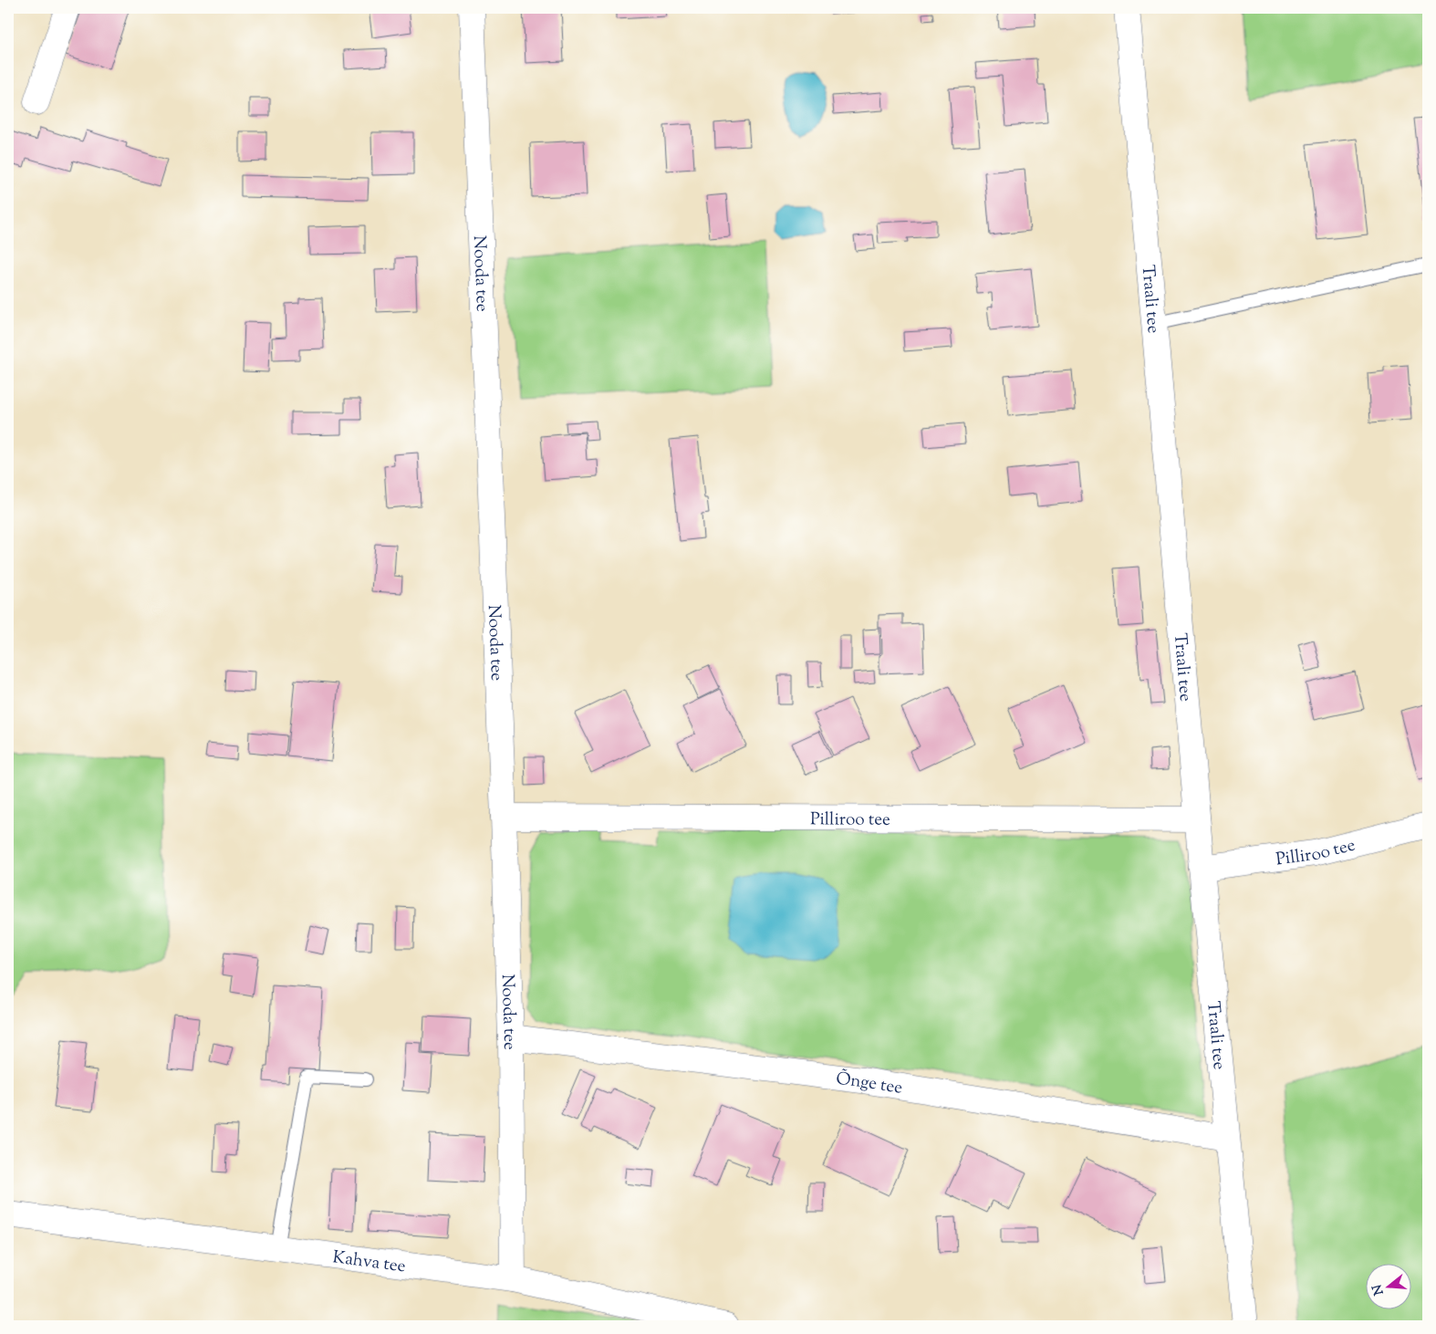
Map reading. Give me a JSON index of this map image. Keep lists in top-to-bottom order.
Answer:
{
  "streets": {
    "street": [
      "Nooda tee",
      "Traali tee",
      "Pilliroo tee",
      "Õnge tee",
      "Kahva tee"
    ]
  },
  "crossings": [
    ["Nooda tee", "Pilliroo tee"],
    ["Nooda tee", "Õnge tee"],
    ["Nooda tee", "Kahva tee"],
    ["Traali tee", "Pilliroo tee"],
    ["Traali tee", "Õnge tee"]
  ],
  "north": "left"
}
